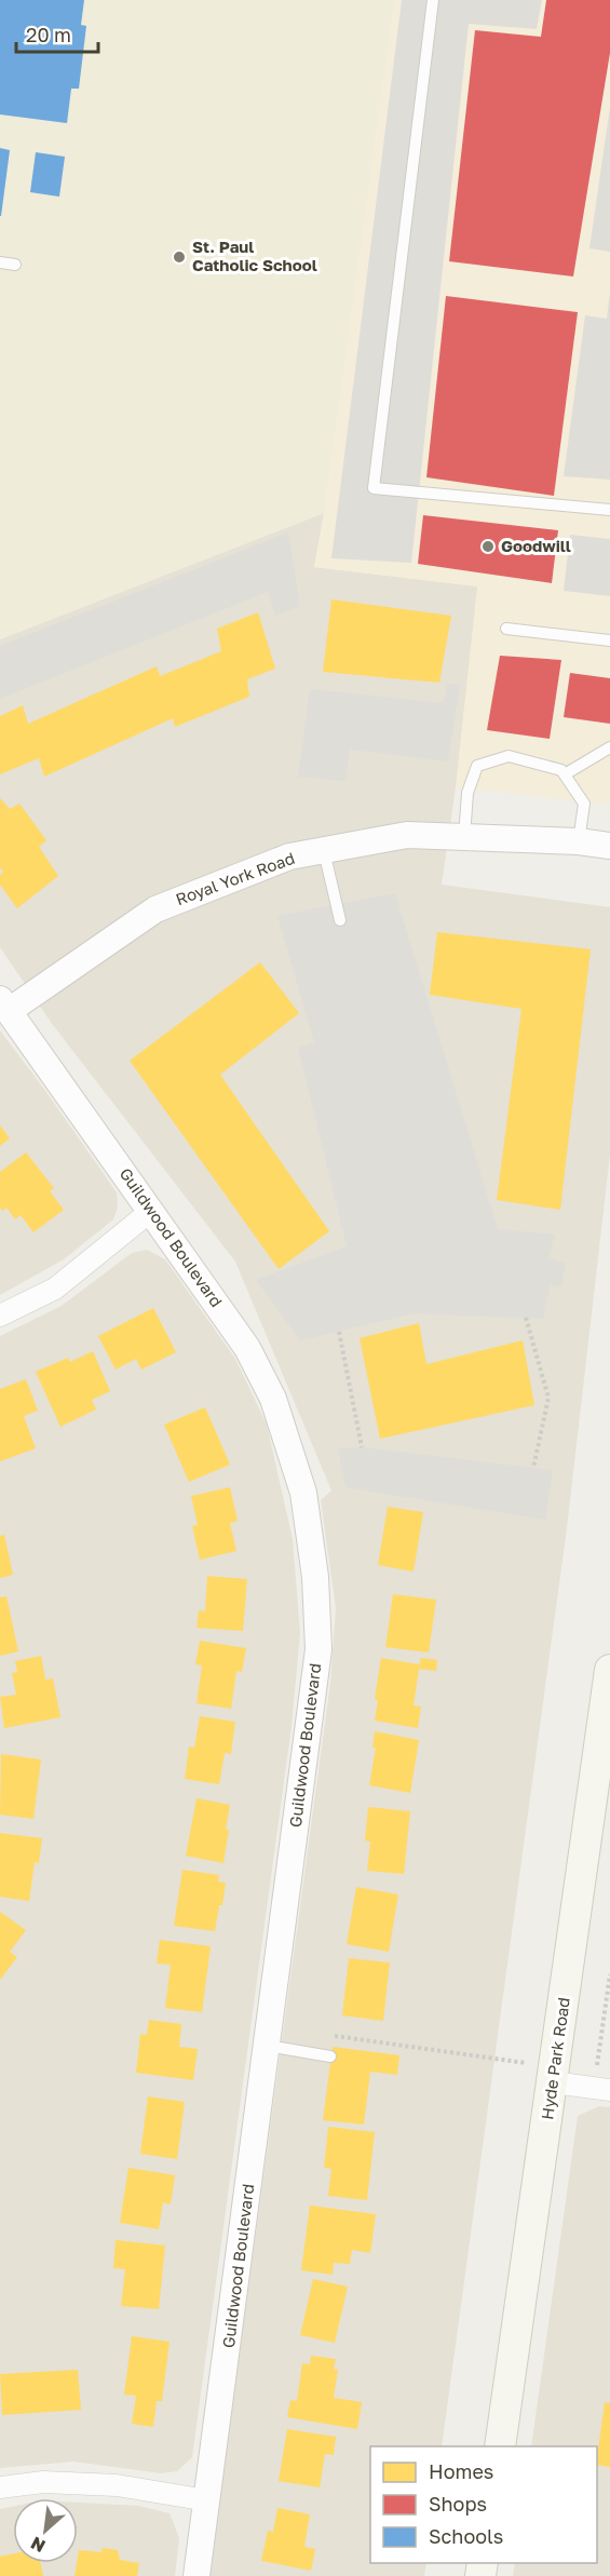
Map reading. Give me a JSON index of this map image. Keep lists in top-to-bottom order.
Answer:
{
  "streets": {
    "main road": ["Hyde Park Road"],
    "street": ["Royal York Road", "Guildwood Boulevard"]
  },
  "crossings": [
    ["Royal York Road", "Guildwood Boulevard"]
  ],
  "places": ["St. Paul Catholic School", "Goodwill"],
  "legend": ["Homes", "Shops", "Schools"],
  "scale_bar": "20 m",
  "north": "bottom left"
}
